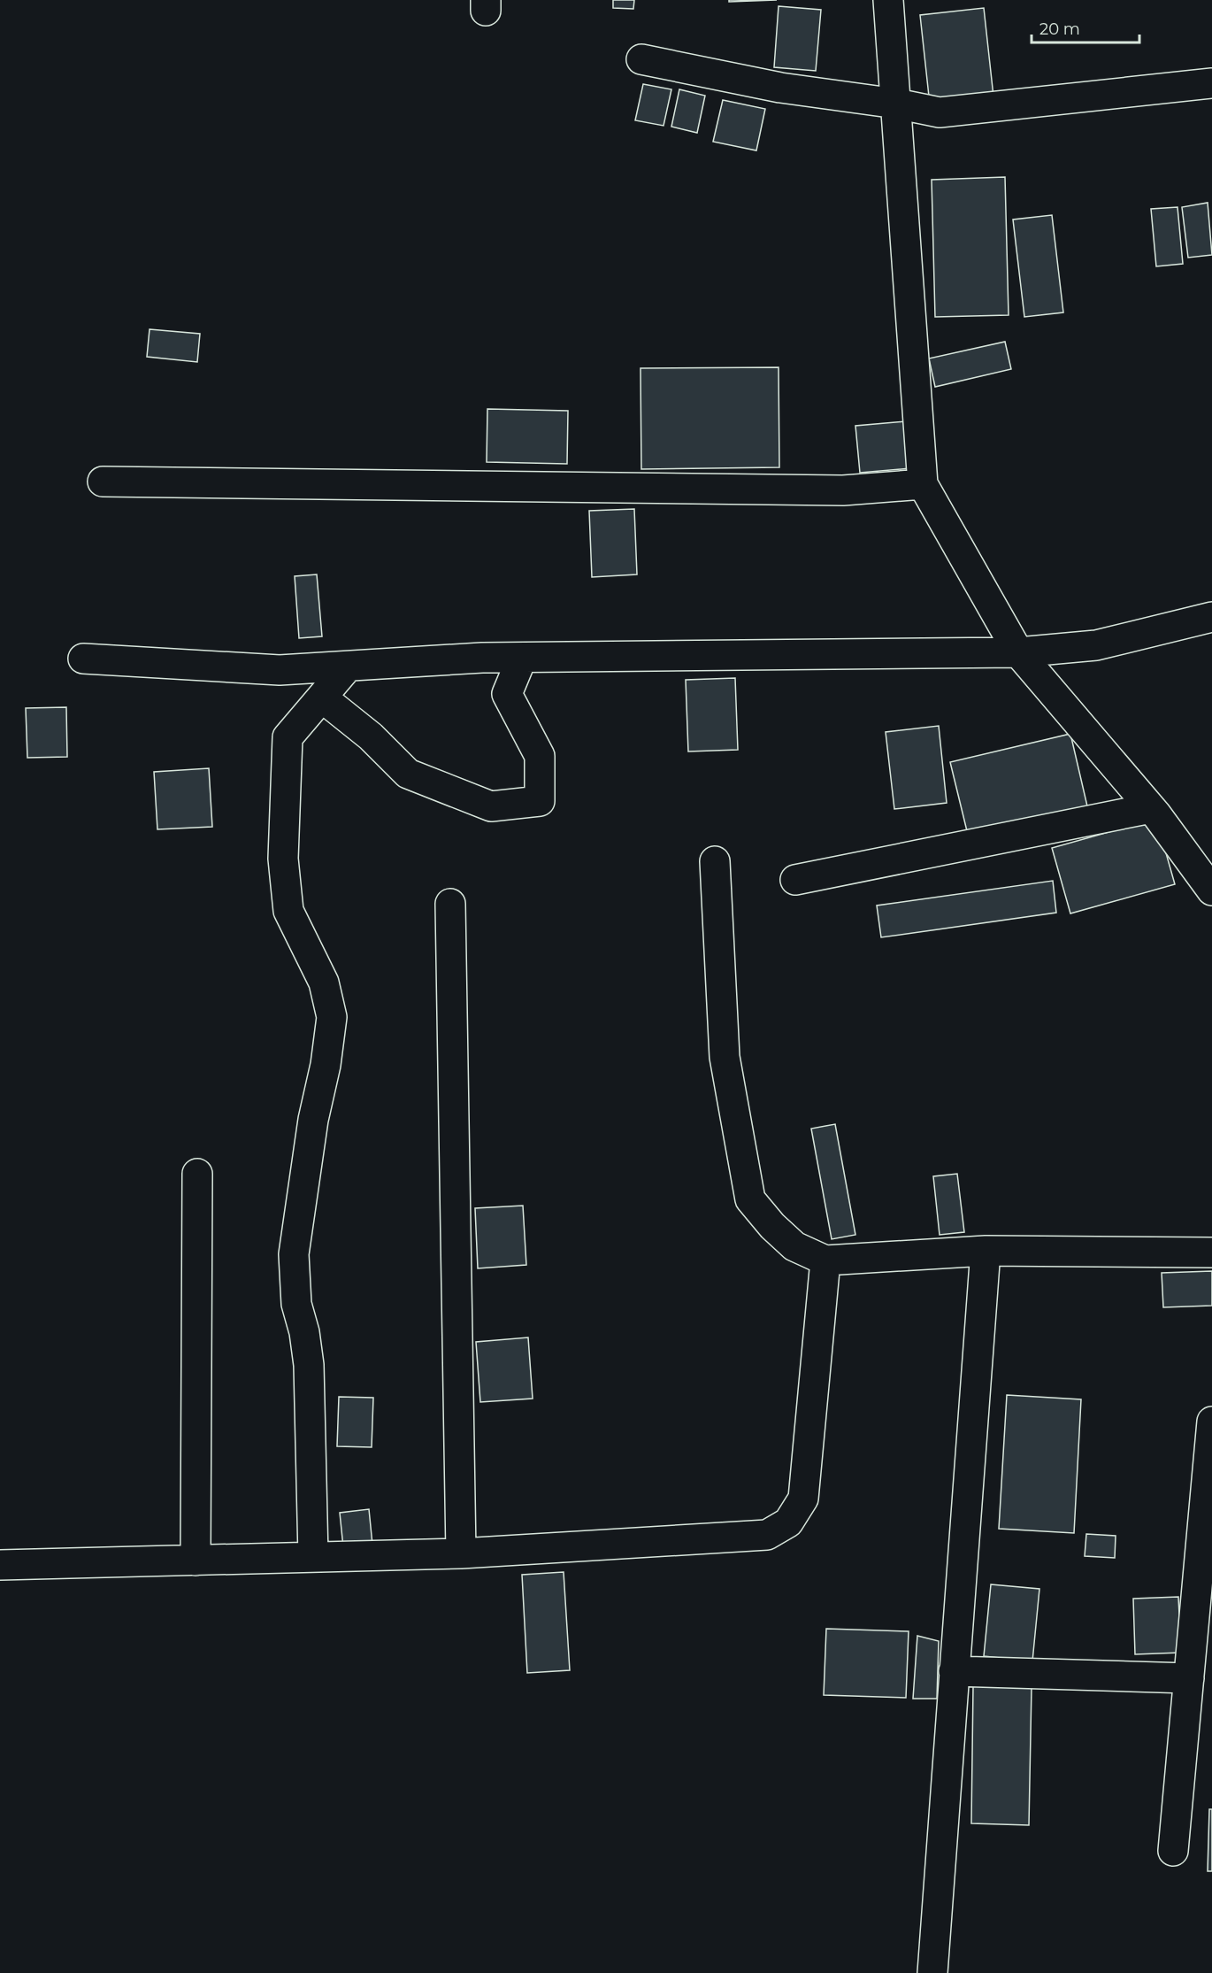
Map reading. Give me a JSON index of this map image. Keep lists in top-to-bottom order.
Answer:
{
  "scale_bar": "20 m"
}
